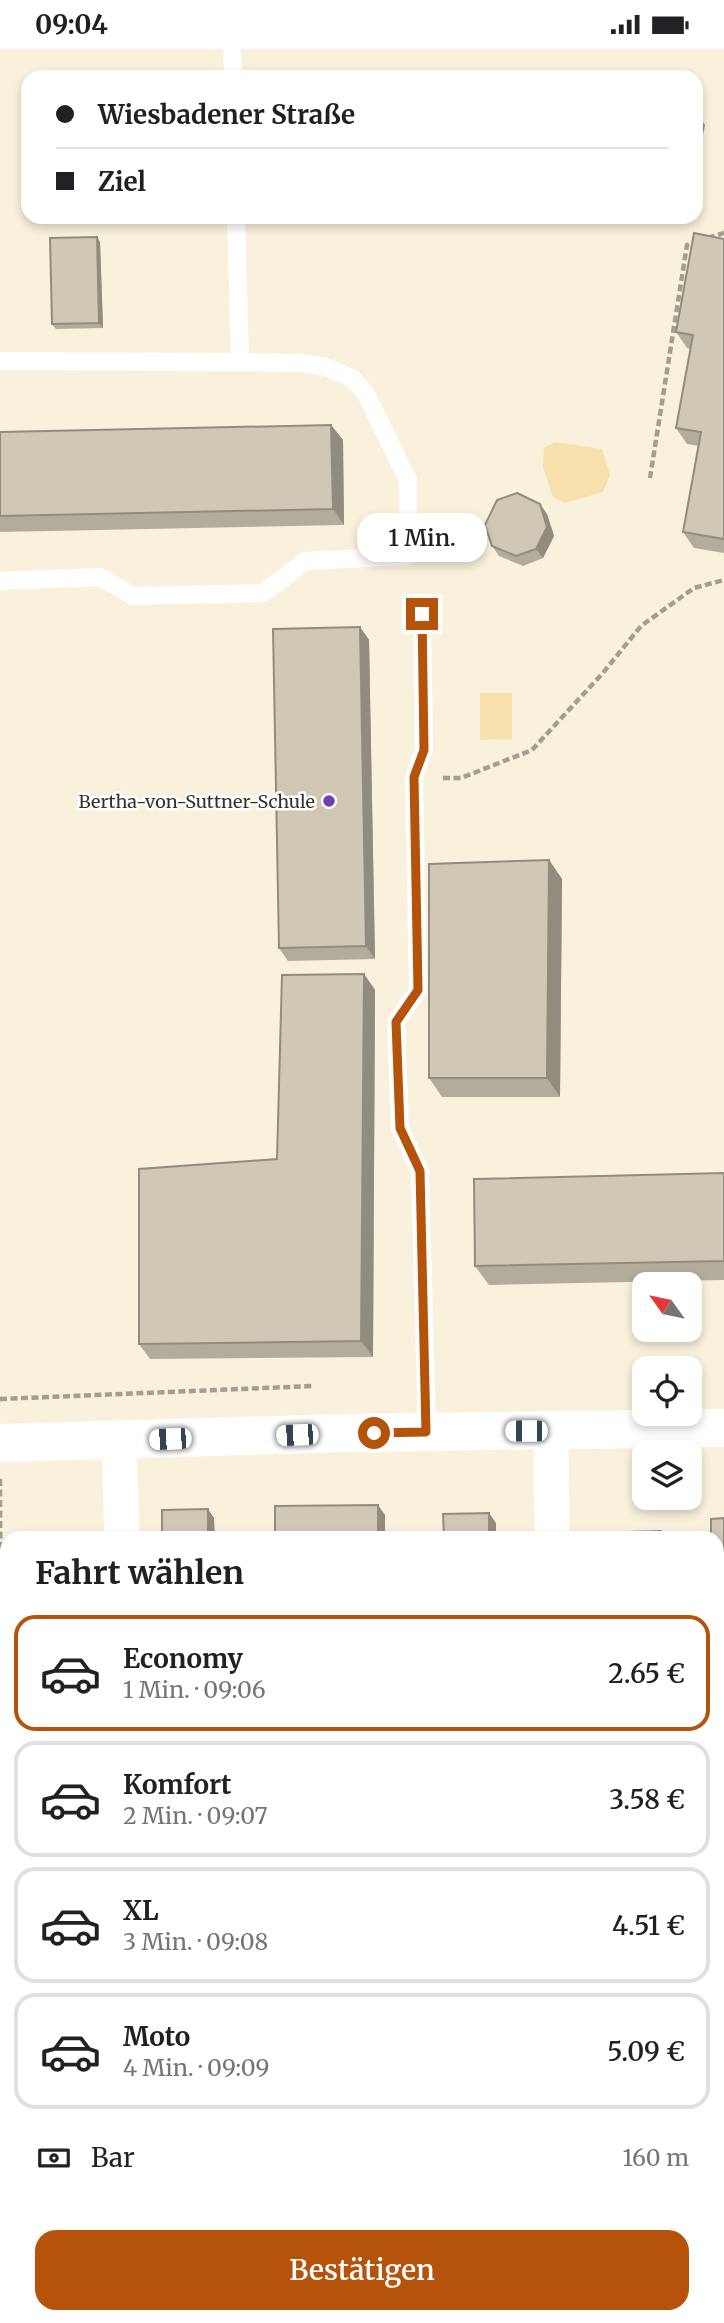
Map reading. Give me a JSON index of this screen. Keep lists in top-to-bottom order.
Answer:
{
  "places": ["Bertha-von-Suttner-Schule"],
  "north": "top left",
  "page": {
    "status": "09:04",
    "banner": ["Wiesbadener Straße", "Ziel"],
    "bubble": "1 Min.",
    "heading": "Fahrt wählen",
    "list": [
      {
        "name": "Economy",
        "note": "1 Min. · 09:06",
        "value": "2.65 €"
      },
      {
        "name": "Komfort",
        "note": "2 Min. · 09:07",
        "value": "3.58 €"
      },
      {
        "name": "XL",
        "note": "3 Min. · 09:08",
        "value": "4.51 €"
      },
      {
        "name": "Moto",
        "note": "4 Min. · 09:09",
        "value": "5.09 €"
      }
    ],
    "pay": ["Bar", "160 m"],
    "buttons": "Bestätigen"
  }
}
